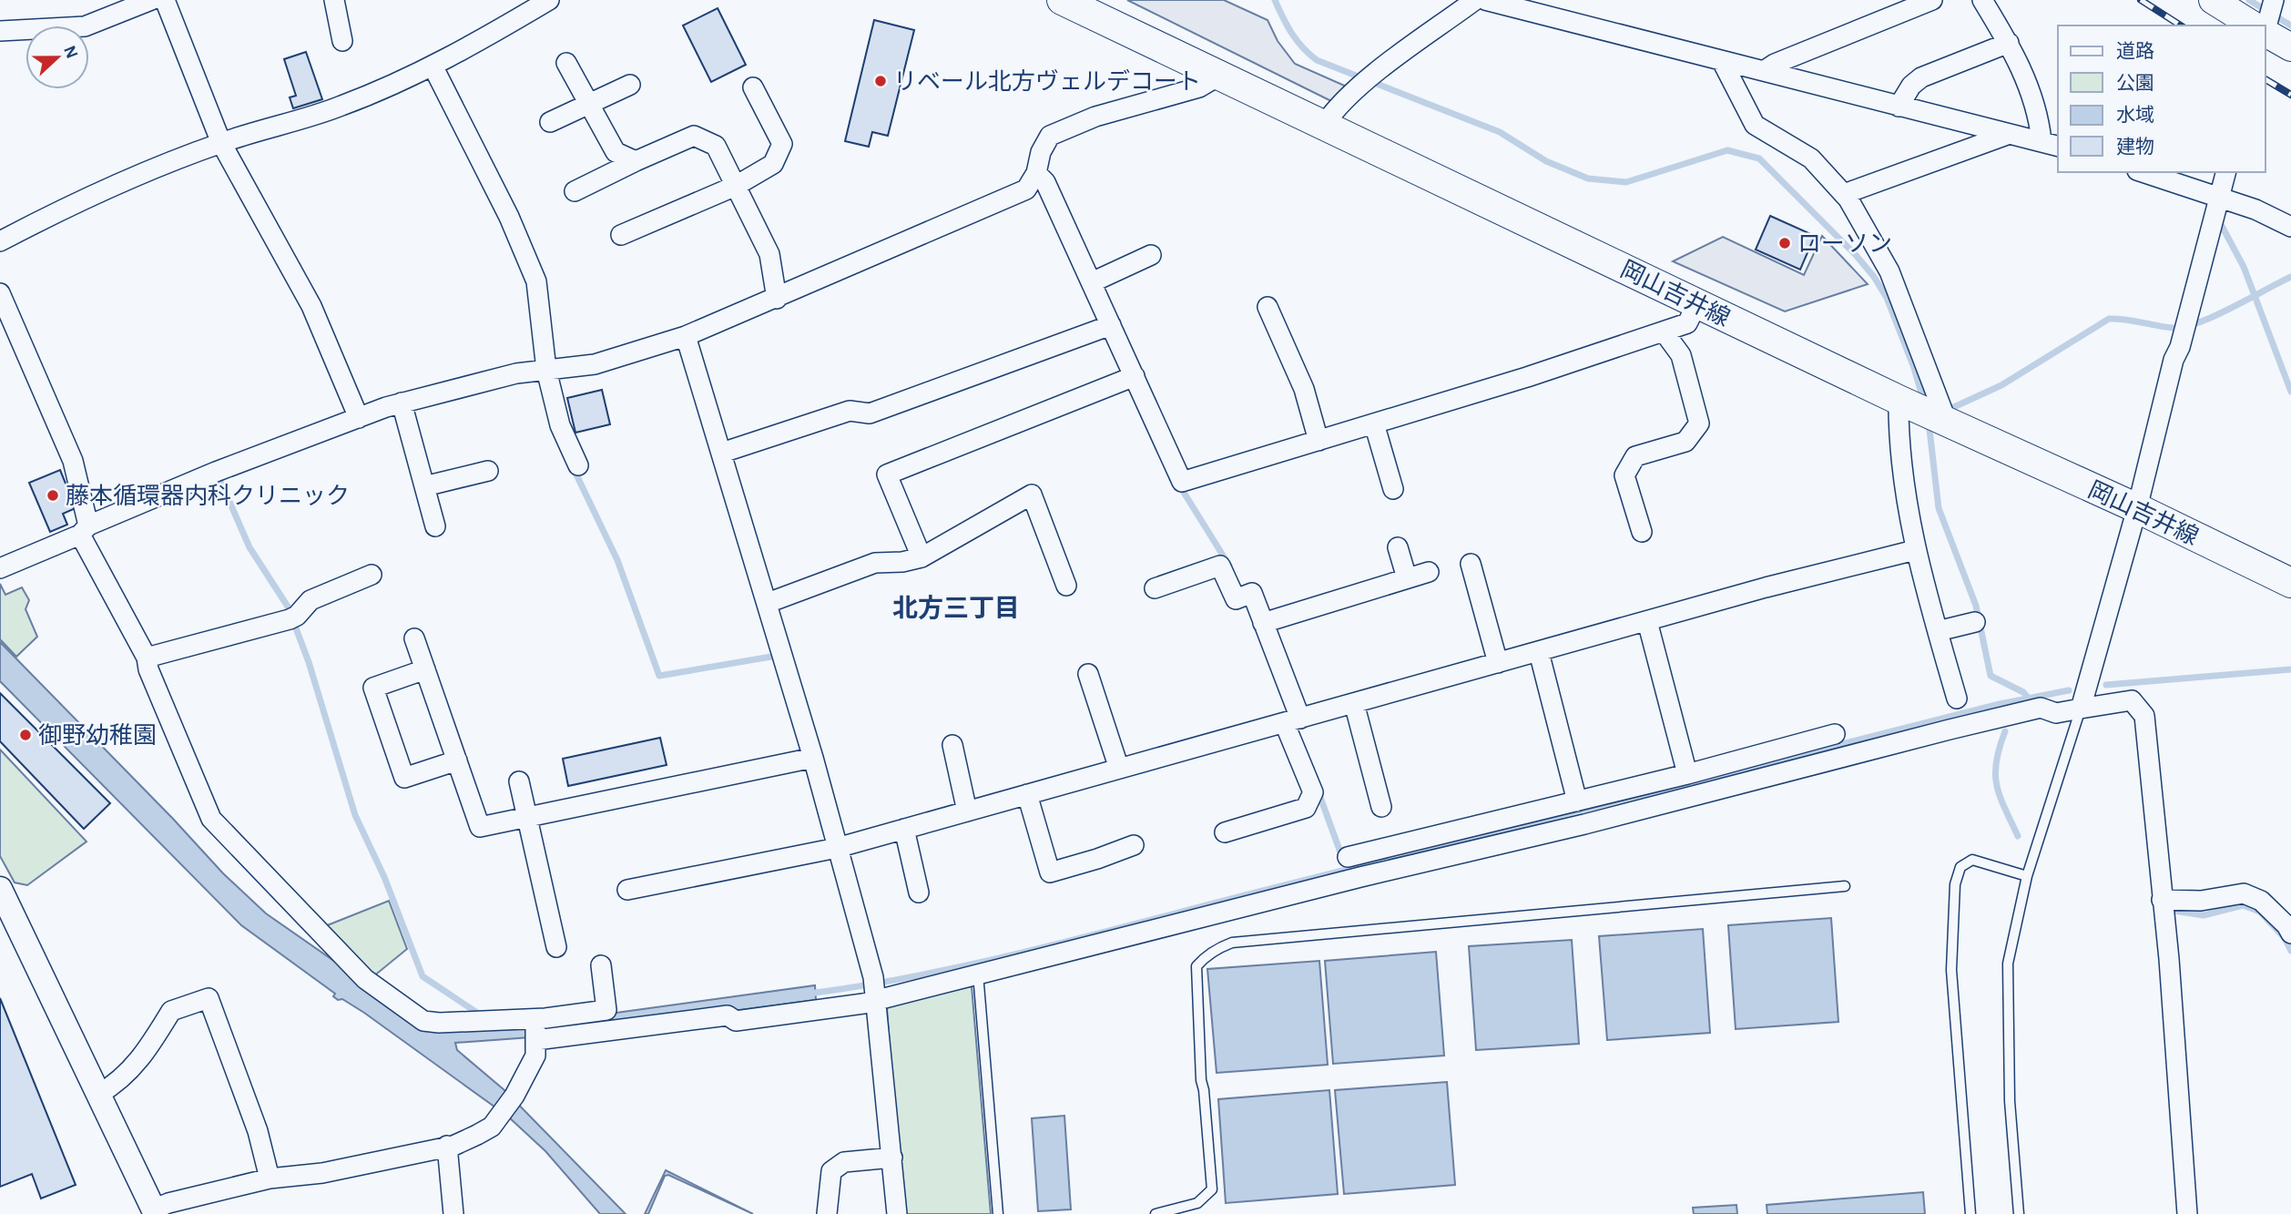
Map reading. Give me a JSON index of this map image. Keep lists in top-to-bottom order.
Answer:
{
  "streets": {
    "main road": ["岡山吉井線"]
  },
  "districts": ["北方三丁目"],
  "places": [
    "リベール北方ヴェルデコート",
    "ローソン",
    "藤本循環器内科クリニック",
    "御野幼稚園"
  ],
  "legend": [
    "道路",
    "公園",
    "水域",
    "建物"
  ],
  "north": "right"
}
